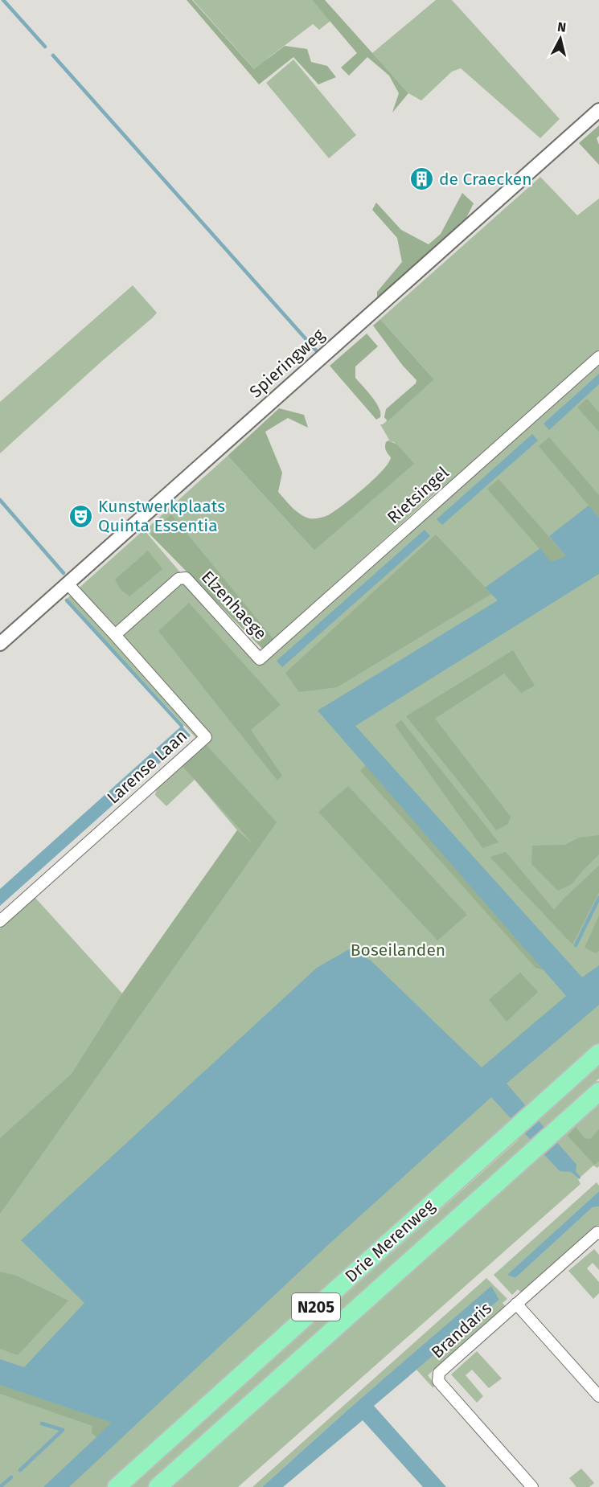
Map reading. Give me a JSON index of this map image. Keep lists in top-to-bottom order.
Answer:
{
  "streets": {
    "highway": ["Drie Merenweg", "N205"],
    "street": [
      "Spieringweg",
      "Rietsingel",
      "Elzenhaege",
      "Larense Laan",
      "Brandaris"
    ]
  },
  "crossings": [
    ["Spieringweg", "Larense Laan"],
    ["Rietsingel", "Elzenhaege"],
    ["Elzenhaege", "Larense Laan"]
  ],
  "parks": ["Boseilanden"],
  "places": {
    "building": ["de Craecken"],
    "theatre": ["Kunstwerkplaats Quinta Essentia"]
  },
  "north": "top"
}
